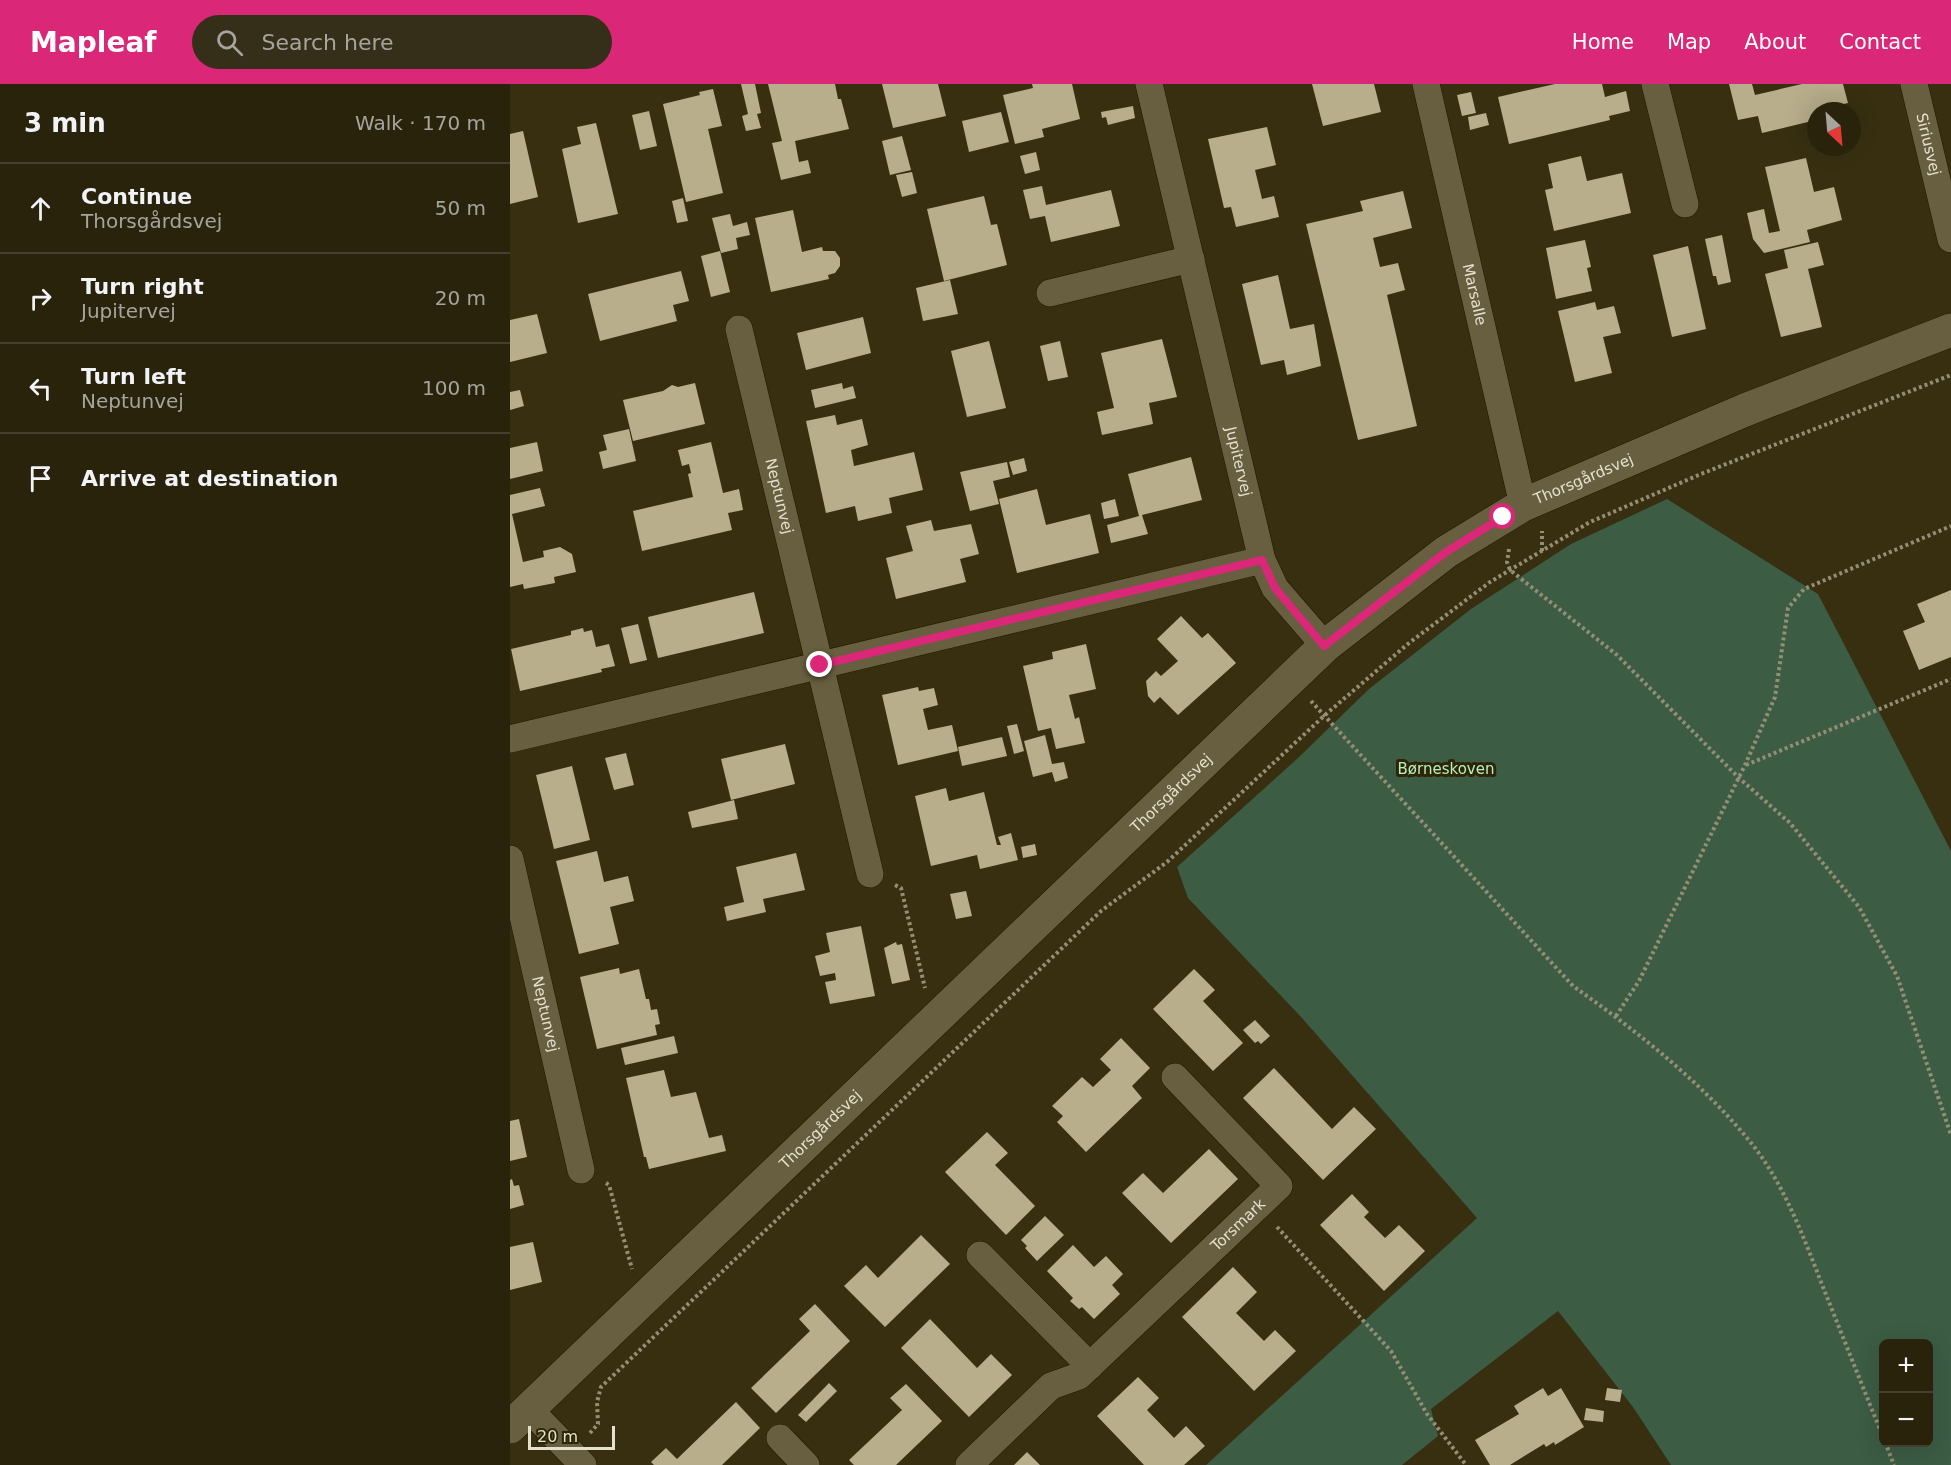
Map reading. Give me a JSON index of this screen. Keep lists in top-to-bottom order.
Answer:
{
  "streets": {
    "street": [
      "Siriusvej",
      "Marsalle",
      "Jupitervej",
      "Thorsgårdsvej",
      "Neptunvej",
      "Torsmark"
    ]
  },
  "crossings": [
    ["Marsalle", "Thorsgårdsvej"],
    ["Jupitervej", "Thorsgårdsvej"]
  ],
  "parks": ["Børneskoven"],
  "scale_bar": "20 m",
  "north": "bottom right",
  "page": {
    "header": "Mapleaf",
    "search": "Search here",
    "nav": [
      "Home",
      "Map",
      "About",
      "Contact"
    ],
    "heading": ["3 min", "Walk · 170 m"],
    "list": [
      ["Continue", "Thorsgårdsvej", "50 m"],
      ["Turn right", "Jupitervej", "20 m"],
      ["Turn left", "Neptunvej", "100 m"],
      "Arrive at destination"
    ],
    "map_buttons": ["+", "−"],
    "scale": "20 m"
  }
}
